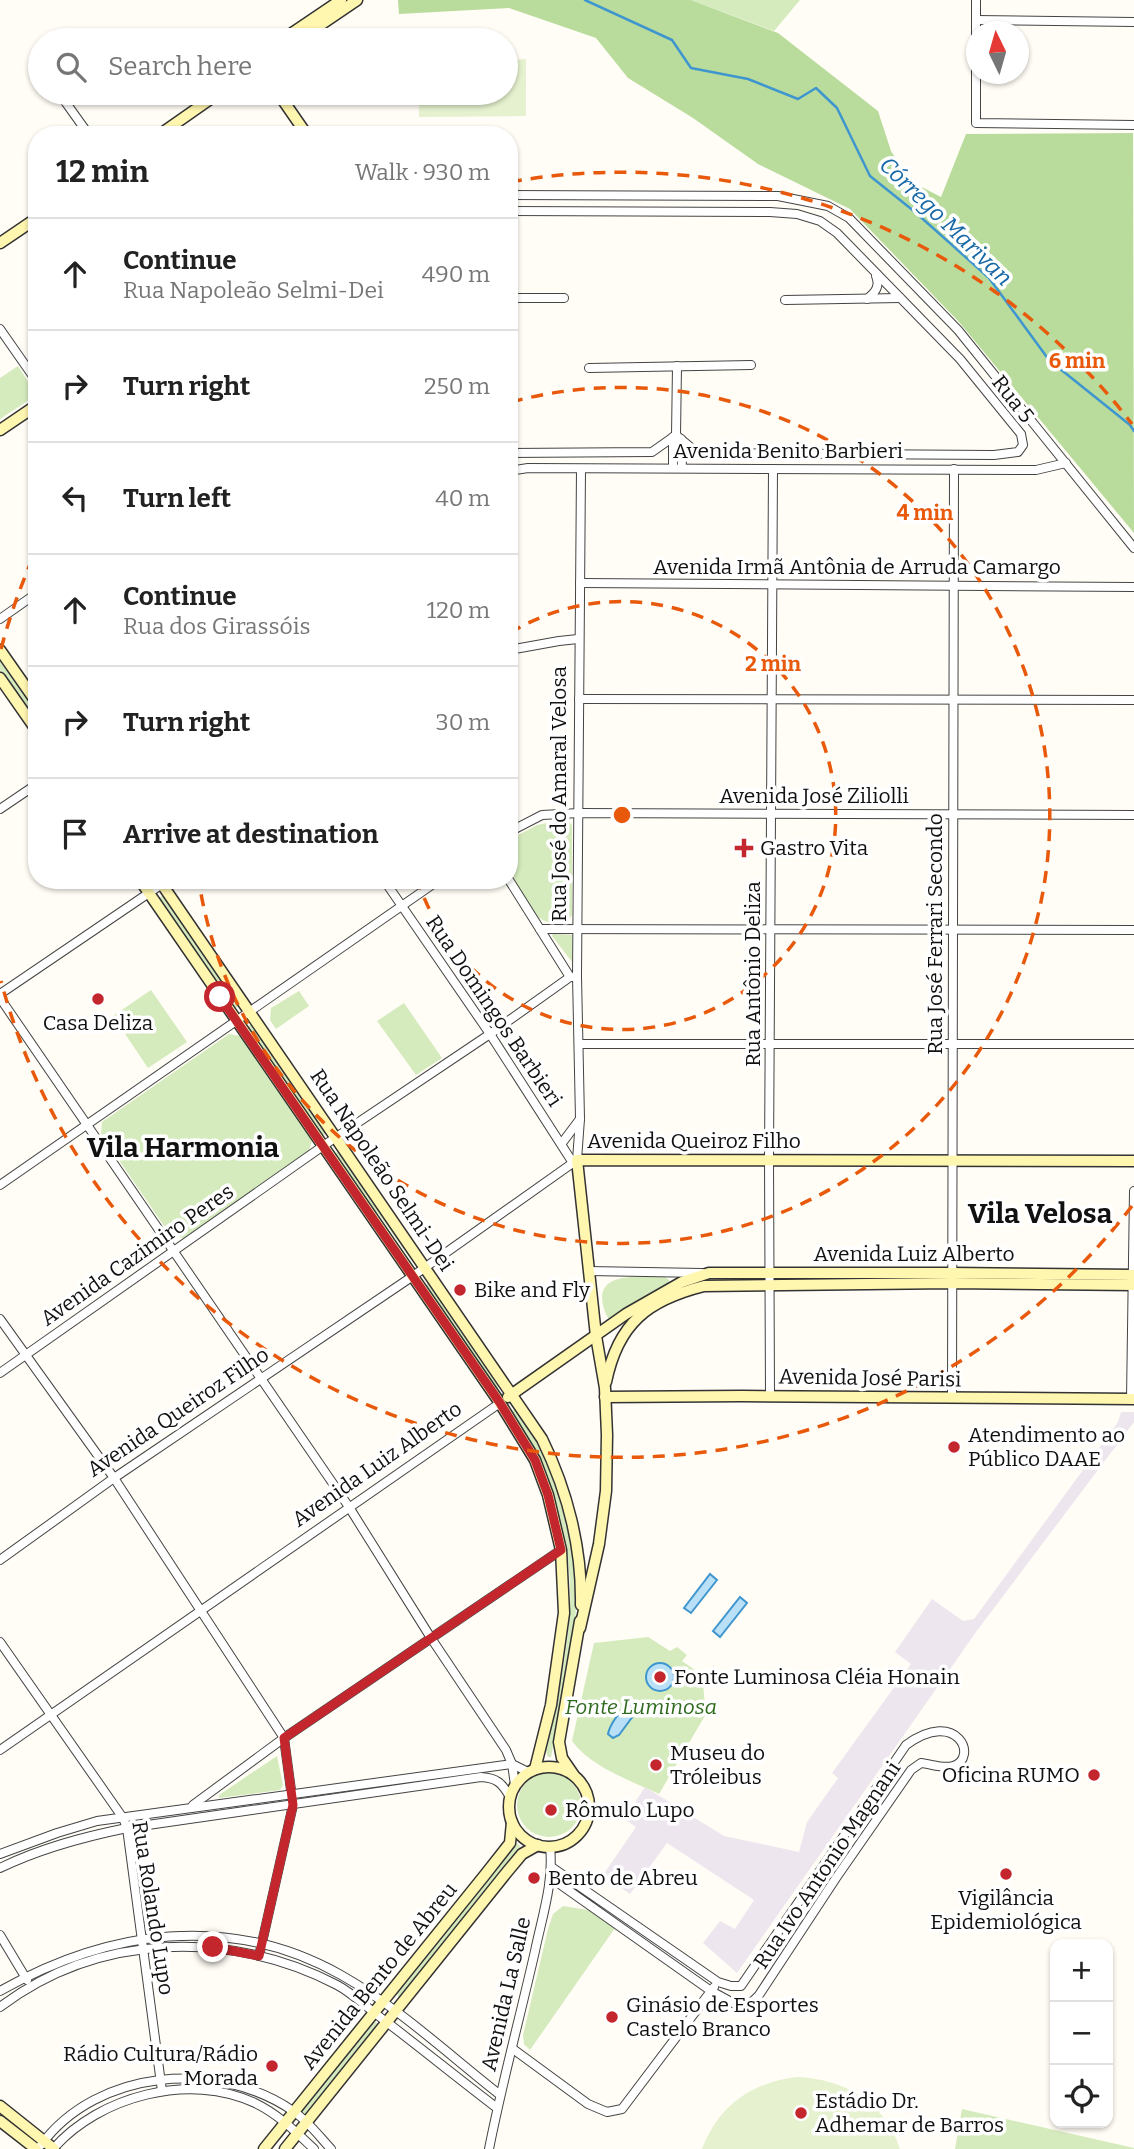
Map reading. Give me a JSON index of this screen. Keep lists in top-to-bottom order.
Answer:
{
  "streets": {
    "main road": [
      "Rua José do Amaral Velosa",
      "Avenida Queiroz Filho",
      "Rua Napoleão Selmi-Dei",
      "Avenida Luiz Alberto",
      "Avenida José Parisi",
      "Avenida Bento de Abreu"
    ],
    "street": [
      "Rua 5",
      "Avenida Benito Barbieri",
      "Avenida Irmã Antônia de Arruda Camargo",
      "Avenida José Ziliolli",
      "Rua José Ferrari Secondo",
      "Rua Antônio Deliza",
      "Rua Domingos Barbieri",
      "Avenida Cazimiro Peres",
      "Rua Ivo Antonio Magnani",
      "Rua Rolando Lupo",
      "Avenida La Salle"
    ]
  },
  "crossings": [
    ["Avenida Benito Barbieri", "Rua José do Amaral Velosa"],
    ["Avenida Benito Barbieri", "Rua José Ferrari Secondo"],
    ["Avenida Benito Barbieri", "Rua Antônio Deliza"],
    ["Avenida Irmã Antônia de Arruda Camargo", "Rua José do Amaral Velosa"],
    ["Avenida Irmã Antônia de Arruda Camargo", "Rua José Ferrari Secondo"],
    ["Avenida Irmã Antônia de Arruda Camargo", "Rua Antônio Deliza"],
    ["Rua José do Amaral Velosa", "Avenida José Ziliolli"],
    ["Rua José do Amaral Velosa", "Rua Domingos Barbieri"],
    ["Rua José do Amaral Velosa", "Avenida Queiroz Filho"],
    ["Rua José do Amaral Velosa", "Rua Napoleão Selmi-Dei"],
    ["Rua José do Amaral Velosa", "Avenida Luiz Alberto"],
    ["Rua José do Amaral Velosa", "Avenida Cazimiro Peres"],
    ["Rua José do Amaral Velosa", "Avenida José Parisi"],
    ["Avenida José Ziliolli", "Rua José Ferrari Secondo"],
    ["Avenida José Ziliolli", "Rua Antônio Deliza"],
    ["Rua José Ferrari Secondo", "Avenida Queiroz Filho"],
    ["Rua José Ferrari Secondo", "Avenida Luiz Alberto"],
    ["Rua José Ferrari Secondo", "Avenida José Parisi"],
    ["Rua Antônio Deliza", "Avenida Queiroz Filho"],
    ["Rua Antônio Deliza", "Avenida Luiz Alberto"],
    ["Rua Antônio Deliza", "Avenida José Parisi"],
    ["Rua Domingos Barbieri", "Avenida Queiroz Filho"],
    ["Rua Domingos Barbieri", "Avenida Cazimiro Peres"],
    ["Avenida Queiroz Filho", "Rua Napoleão Selmi-Dei"],
    ["Rua Napoleão Selmi-Dei", "Avenida Luiz Alberto"],
    ["Rua Napoleão Selmi-Dei", "Avenida Cazimiro Peres"],
    ["Rua Napoleão Selmi-Dei", "Avenida Bento de Abreu"],
    ["Rua Napoleão Selmi-Dei", "Avenida La Salle"],
    ["Avenida Luiz Alberto", "Rua Rolando Lupo"],
    ["Avenida Bento de Abreu", "Avenida La Salle"]
  ],
  "districts": ["Vila Harmonia", "Vila Velosa"],
  "water": ["Córrego Marivan"],
  "parks": ["Fonte Luminosa"],
  "places": {
    "health": ["Gastro Vita"],
    "other": [
      "Casa Deliza",
      "Bike and Fly",
      "Atendimento ao Público DAAE",
      "Fonte Luminosa Cléia Honain",
      "Museu do Tróleibus",
      "Oficina RUMO",
      "Rômulo Lupo",
      "Vigilância Epidemiológica",
      "Bento de Abreu",
      "Ginásio de Esportes Castelo Branco",
      "Rádio Cultura/Rádio Morada",
      "Estádio Dr. Adhemar de Barros"
    ]
  },
  "north": "top",
  "page": {
    "search": "Search here",
    "heading": ["12 min", "Walk · 930 m"],
    "list": [
      ["Continue", "Rua Napoleão Selmi-Dei", "490 m"],
      ["Turn right", "250 m"],
      ["Turn left", "40 m"],
      ["Continue", "Rua dos Girassóis", "120 m"],
      ["Turn right", "30 m"],
      "Arrive at destination"
    ],
    "map_buttons": ["+", "−"]
  },
  "rings": ["6 min", "4 min", "2 min"]
}
